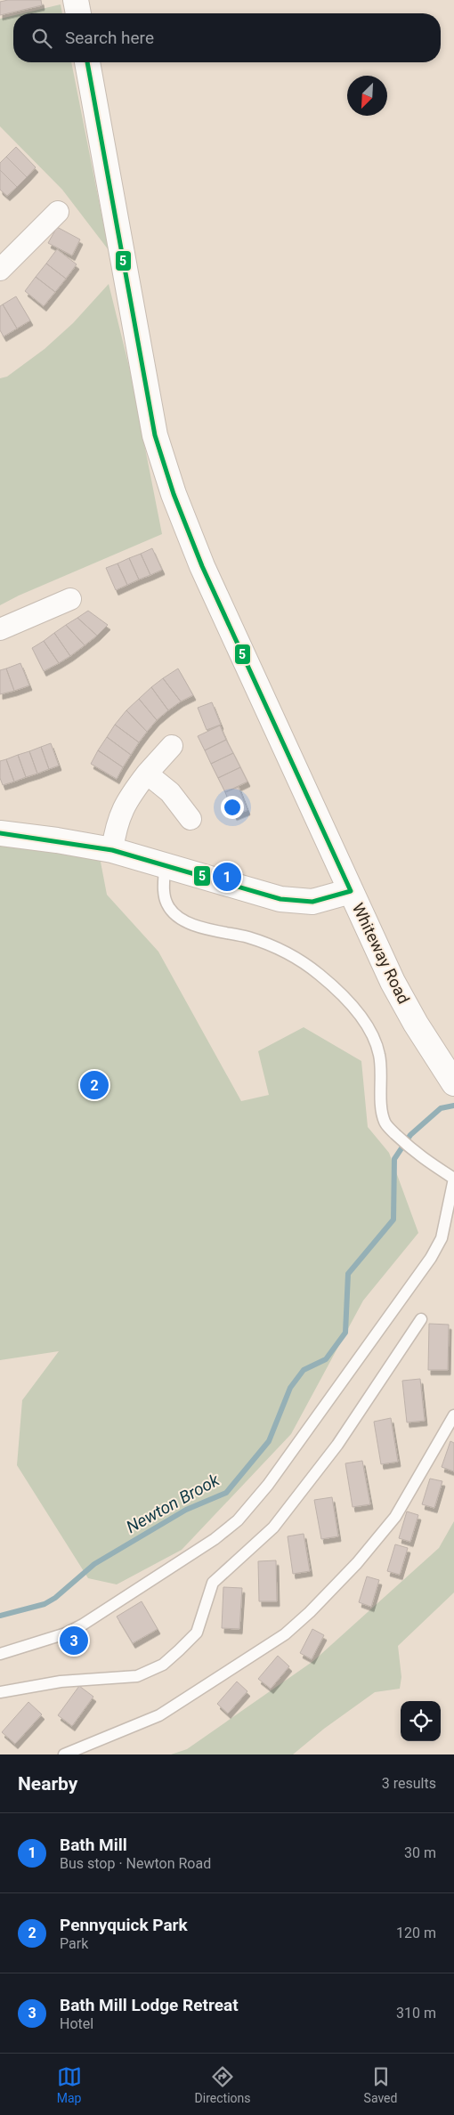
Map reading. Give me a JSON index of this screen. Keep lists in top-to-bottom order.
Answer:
{
  "streets": {
    "street": ["Whiteway Road"]
  },
  "water": ["Newton Brook"],
  "lines": ["transit line 5"],
  "north": "bottom left",
  "page": {
    "search": "Search here",
    "pins": ["1", "2", "3"],
    "heading": ["Nearby", "3 results"],
    "list": [
      {
        "mark": "1",
        "name": "Bath Mill",
        "note": "Bus stop · Newton Road",
        "value": "30 m"
      },
      {
        "mark": "2",
        "name": "Pennyquick Park",
        "note": "Park",
        "value": "120 m"
      },
      {
        "mark": "3",
        "name": "Bath Mill Lodge Retreat",
        "note": "Hotel",
        "value": "310 m"
      }
    ],
    "nav": ["Map", "Directions", "Saved"]
  }
}
